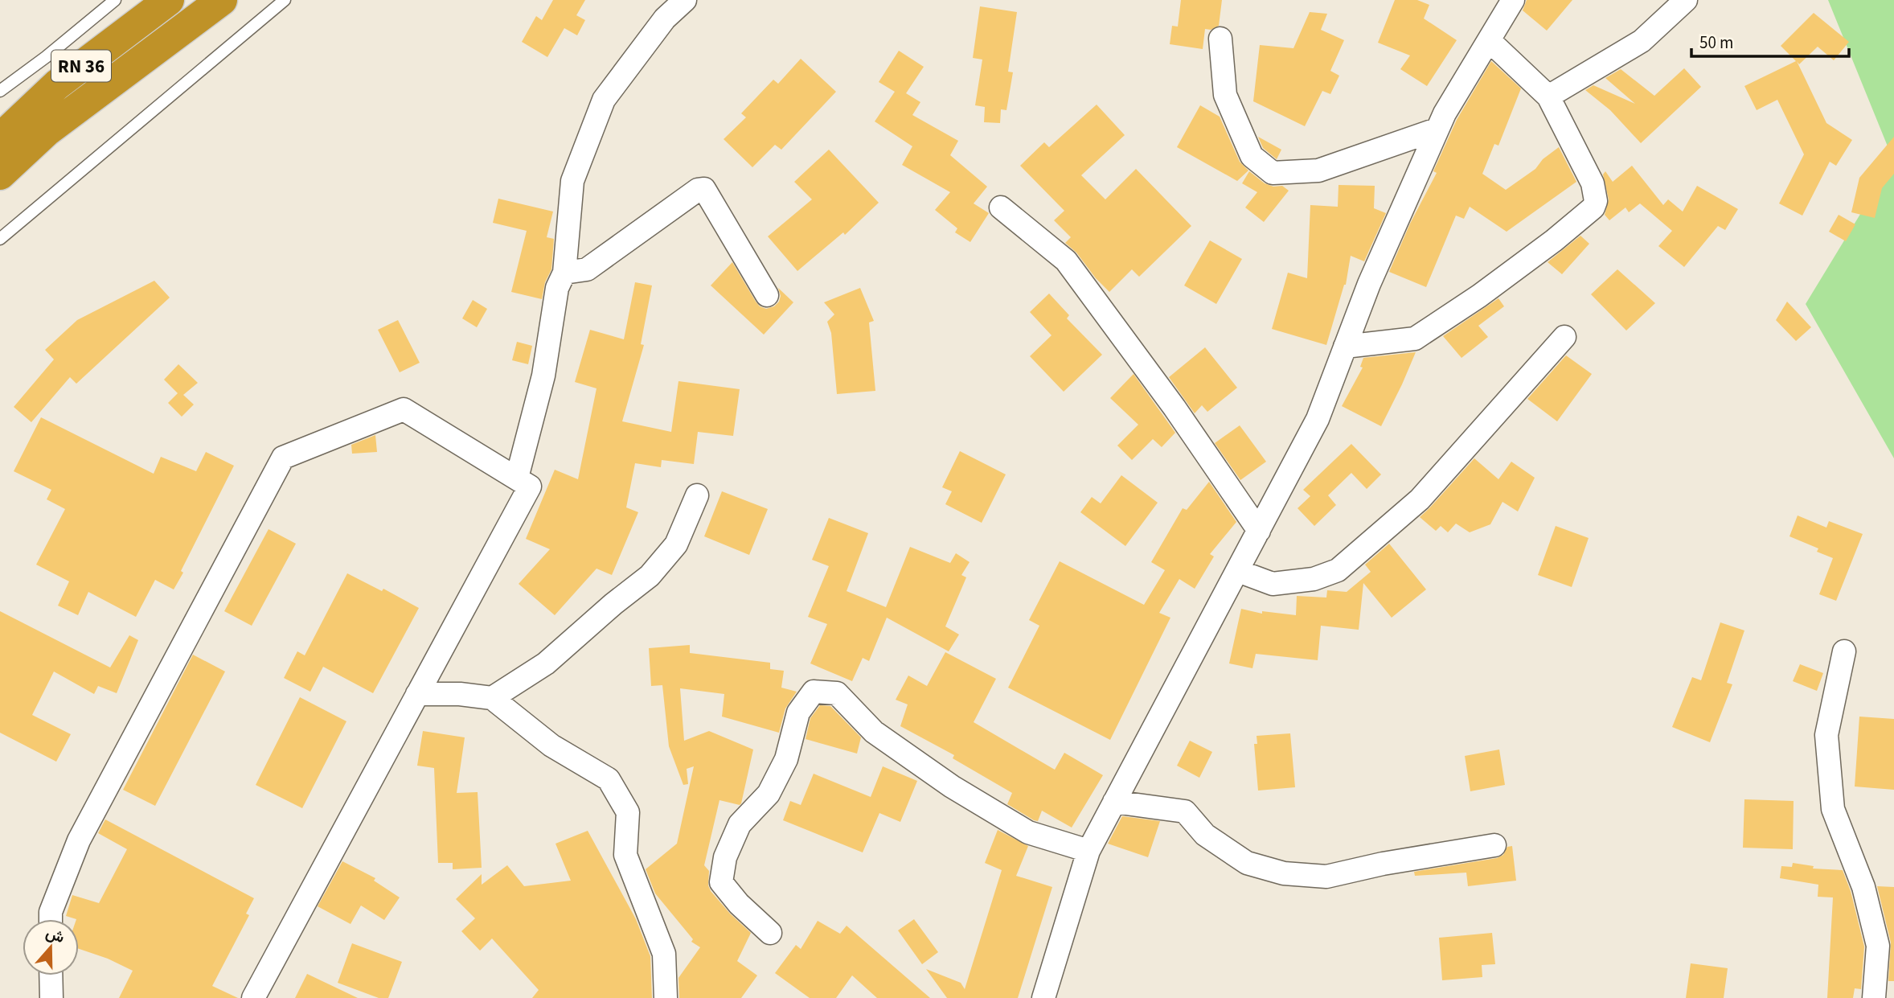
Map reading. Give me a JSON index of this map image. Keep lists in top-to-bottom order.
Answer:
{
  "streets": {
    "highway": ["RN 36"]
  },
  "scale_bar": "50 m",
  "north": "top"
}
